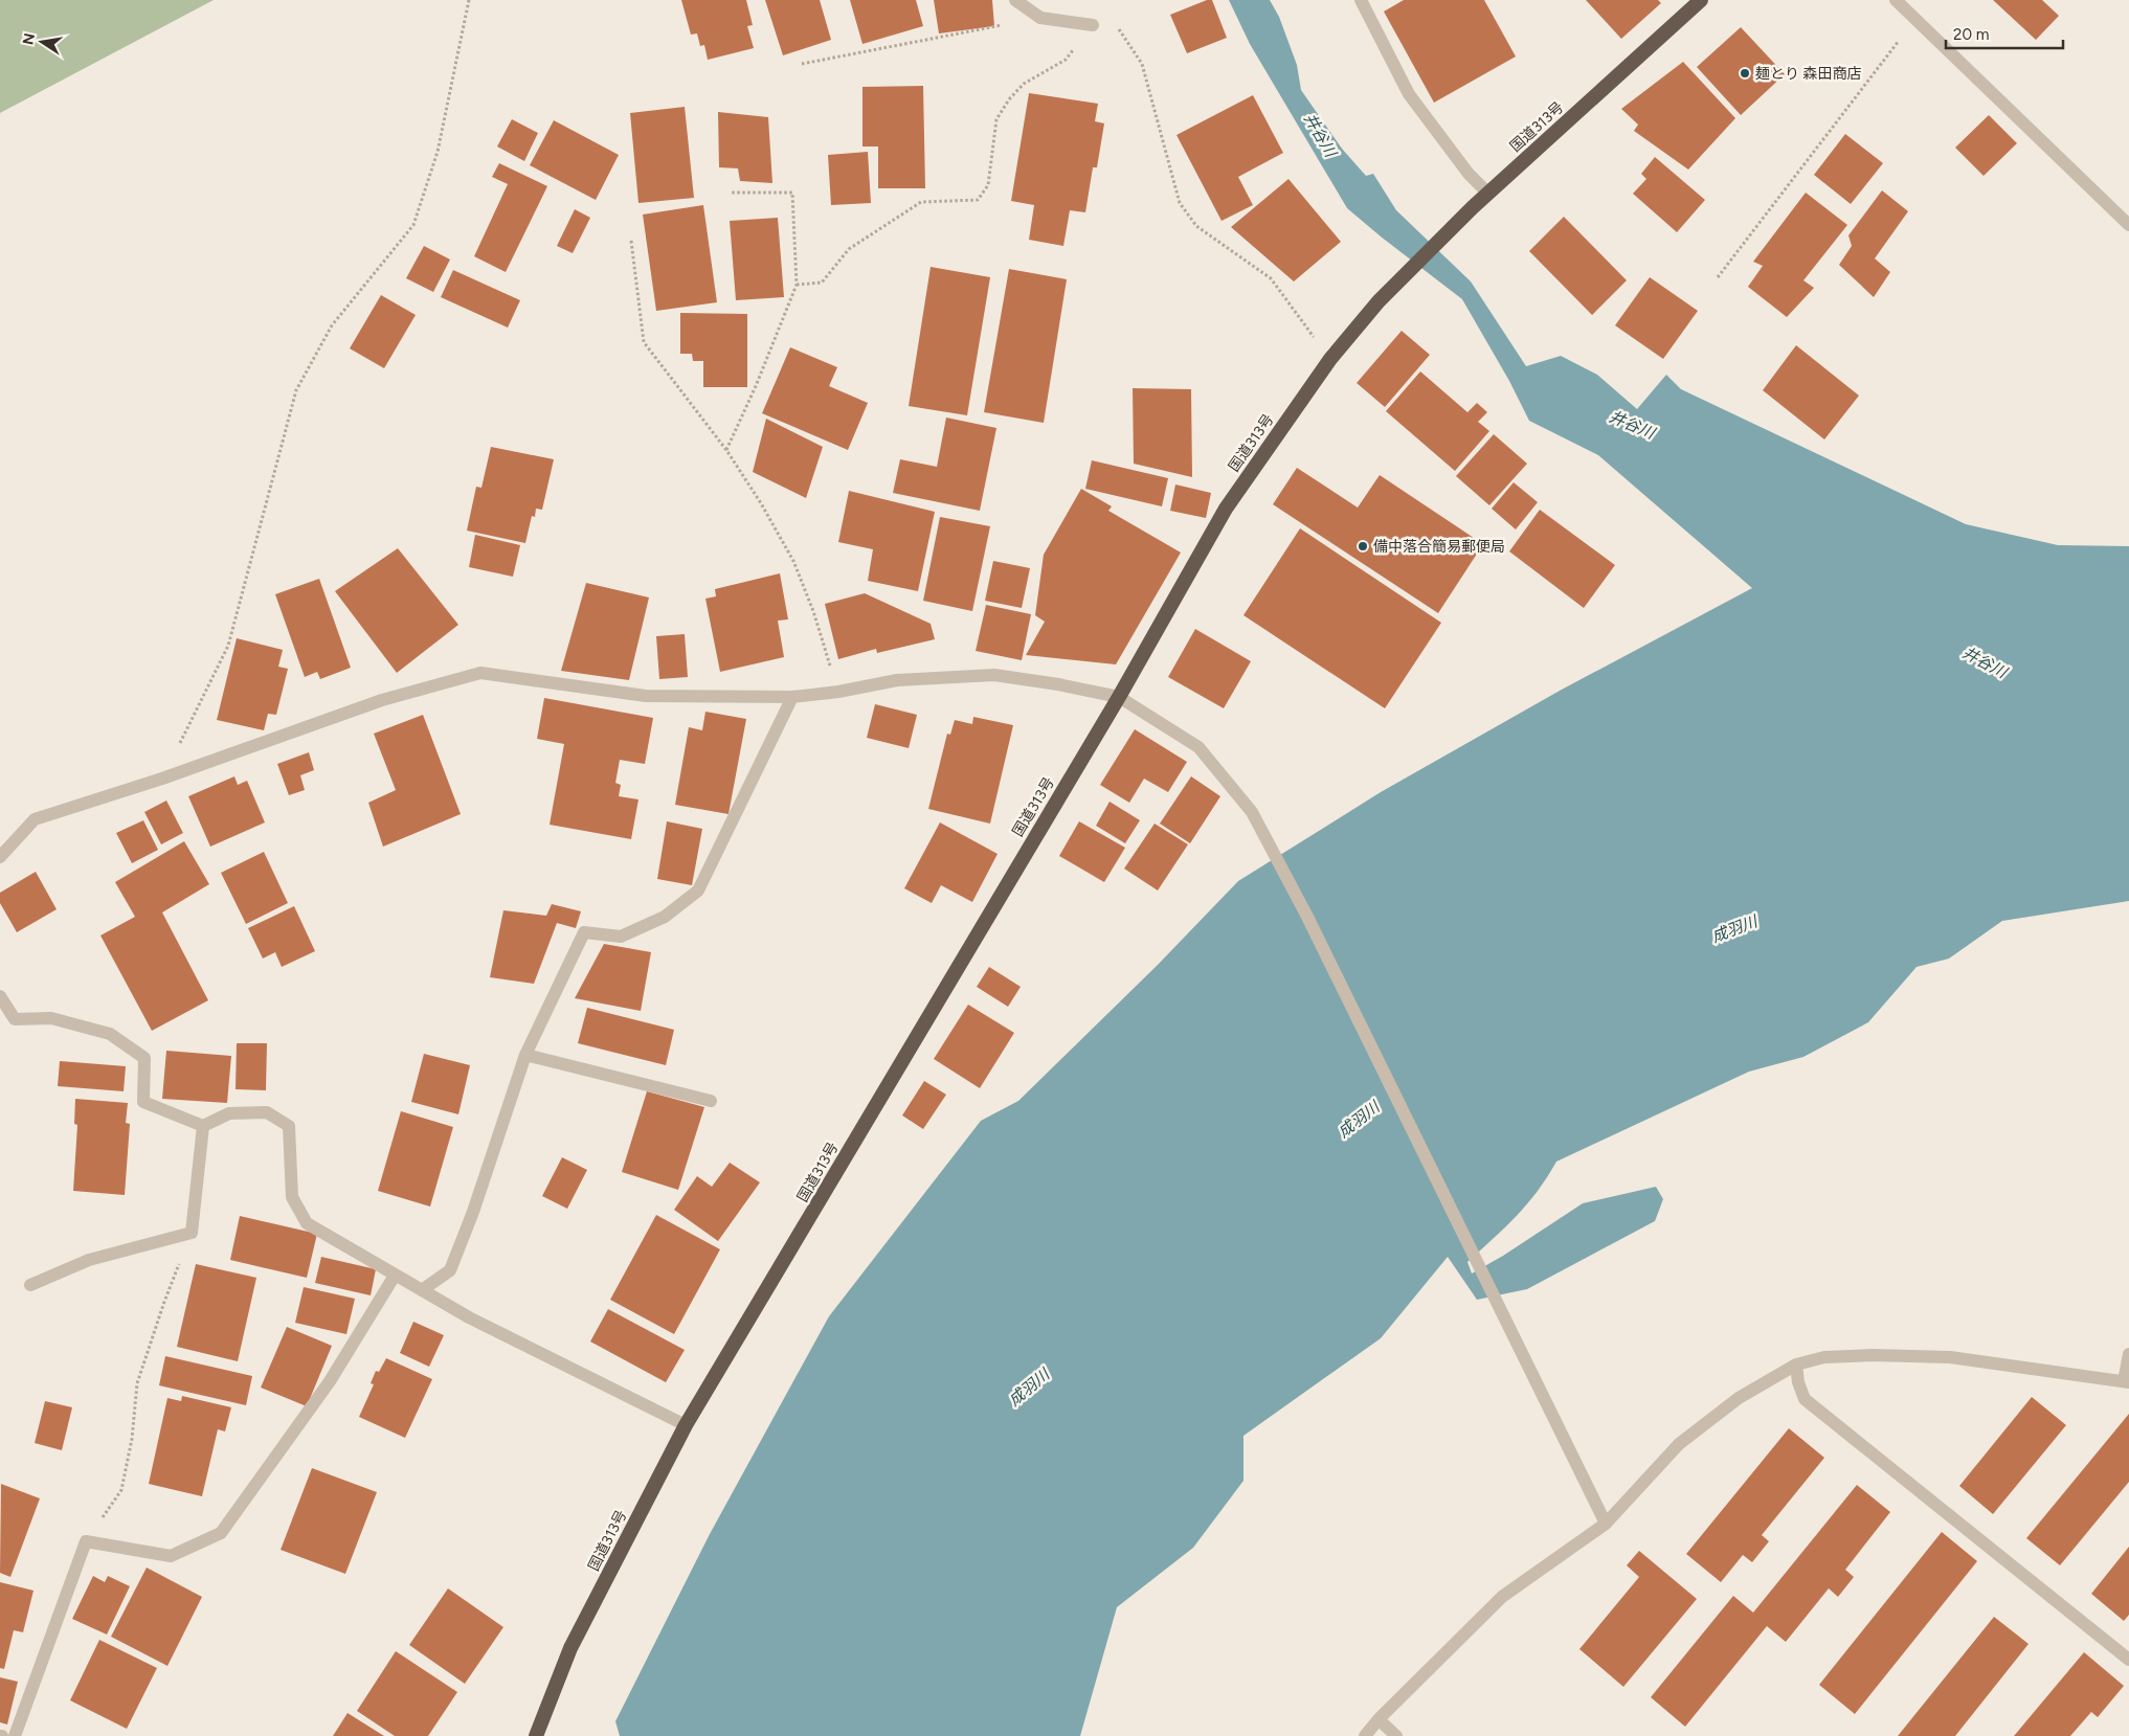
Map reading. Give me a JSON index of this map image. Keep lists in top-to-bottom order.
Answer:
{
  "streets": {
    "highway": ["国道313号"]
  },
  "water": ["井谷川", "成羽川"],
  "places": ["麺とり 森田商店", "備中落合簡易郵便局"],
  "scale_bar": "20 m",
  "north": "left"
}
